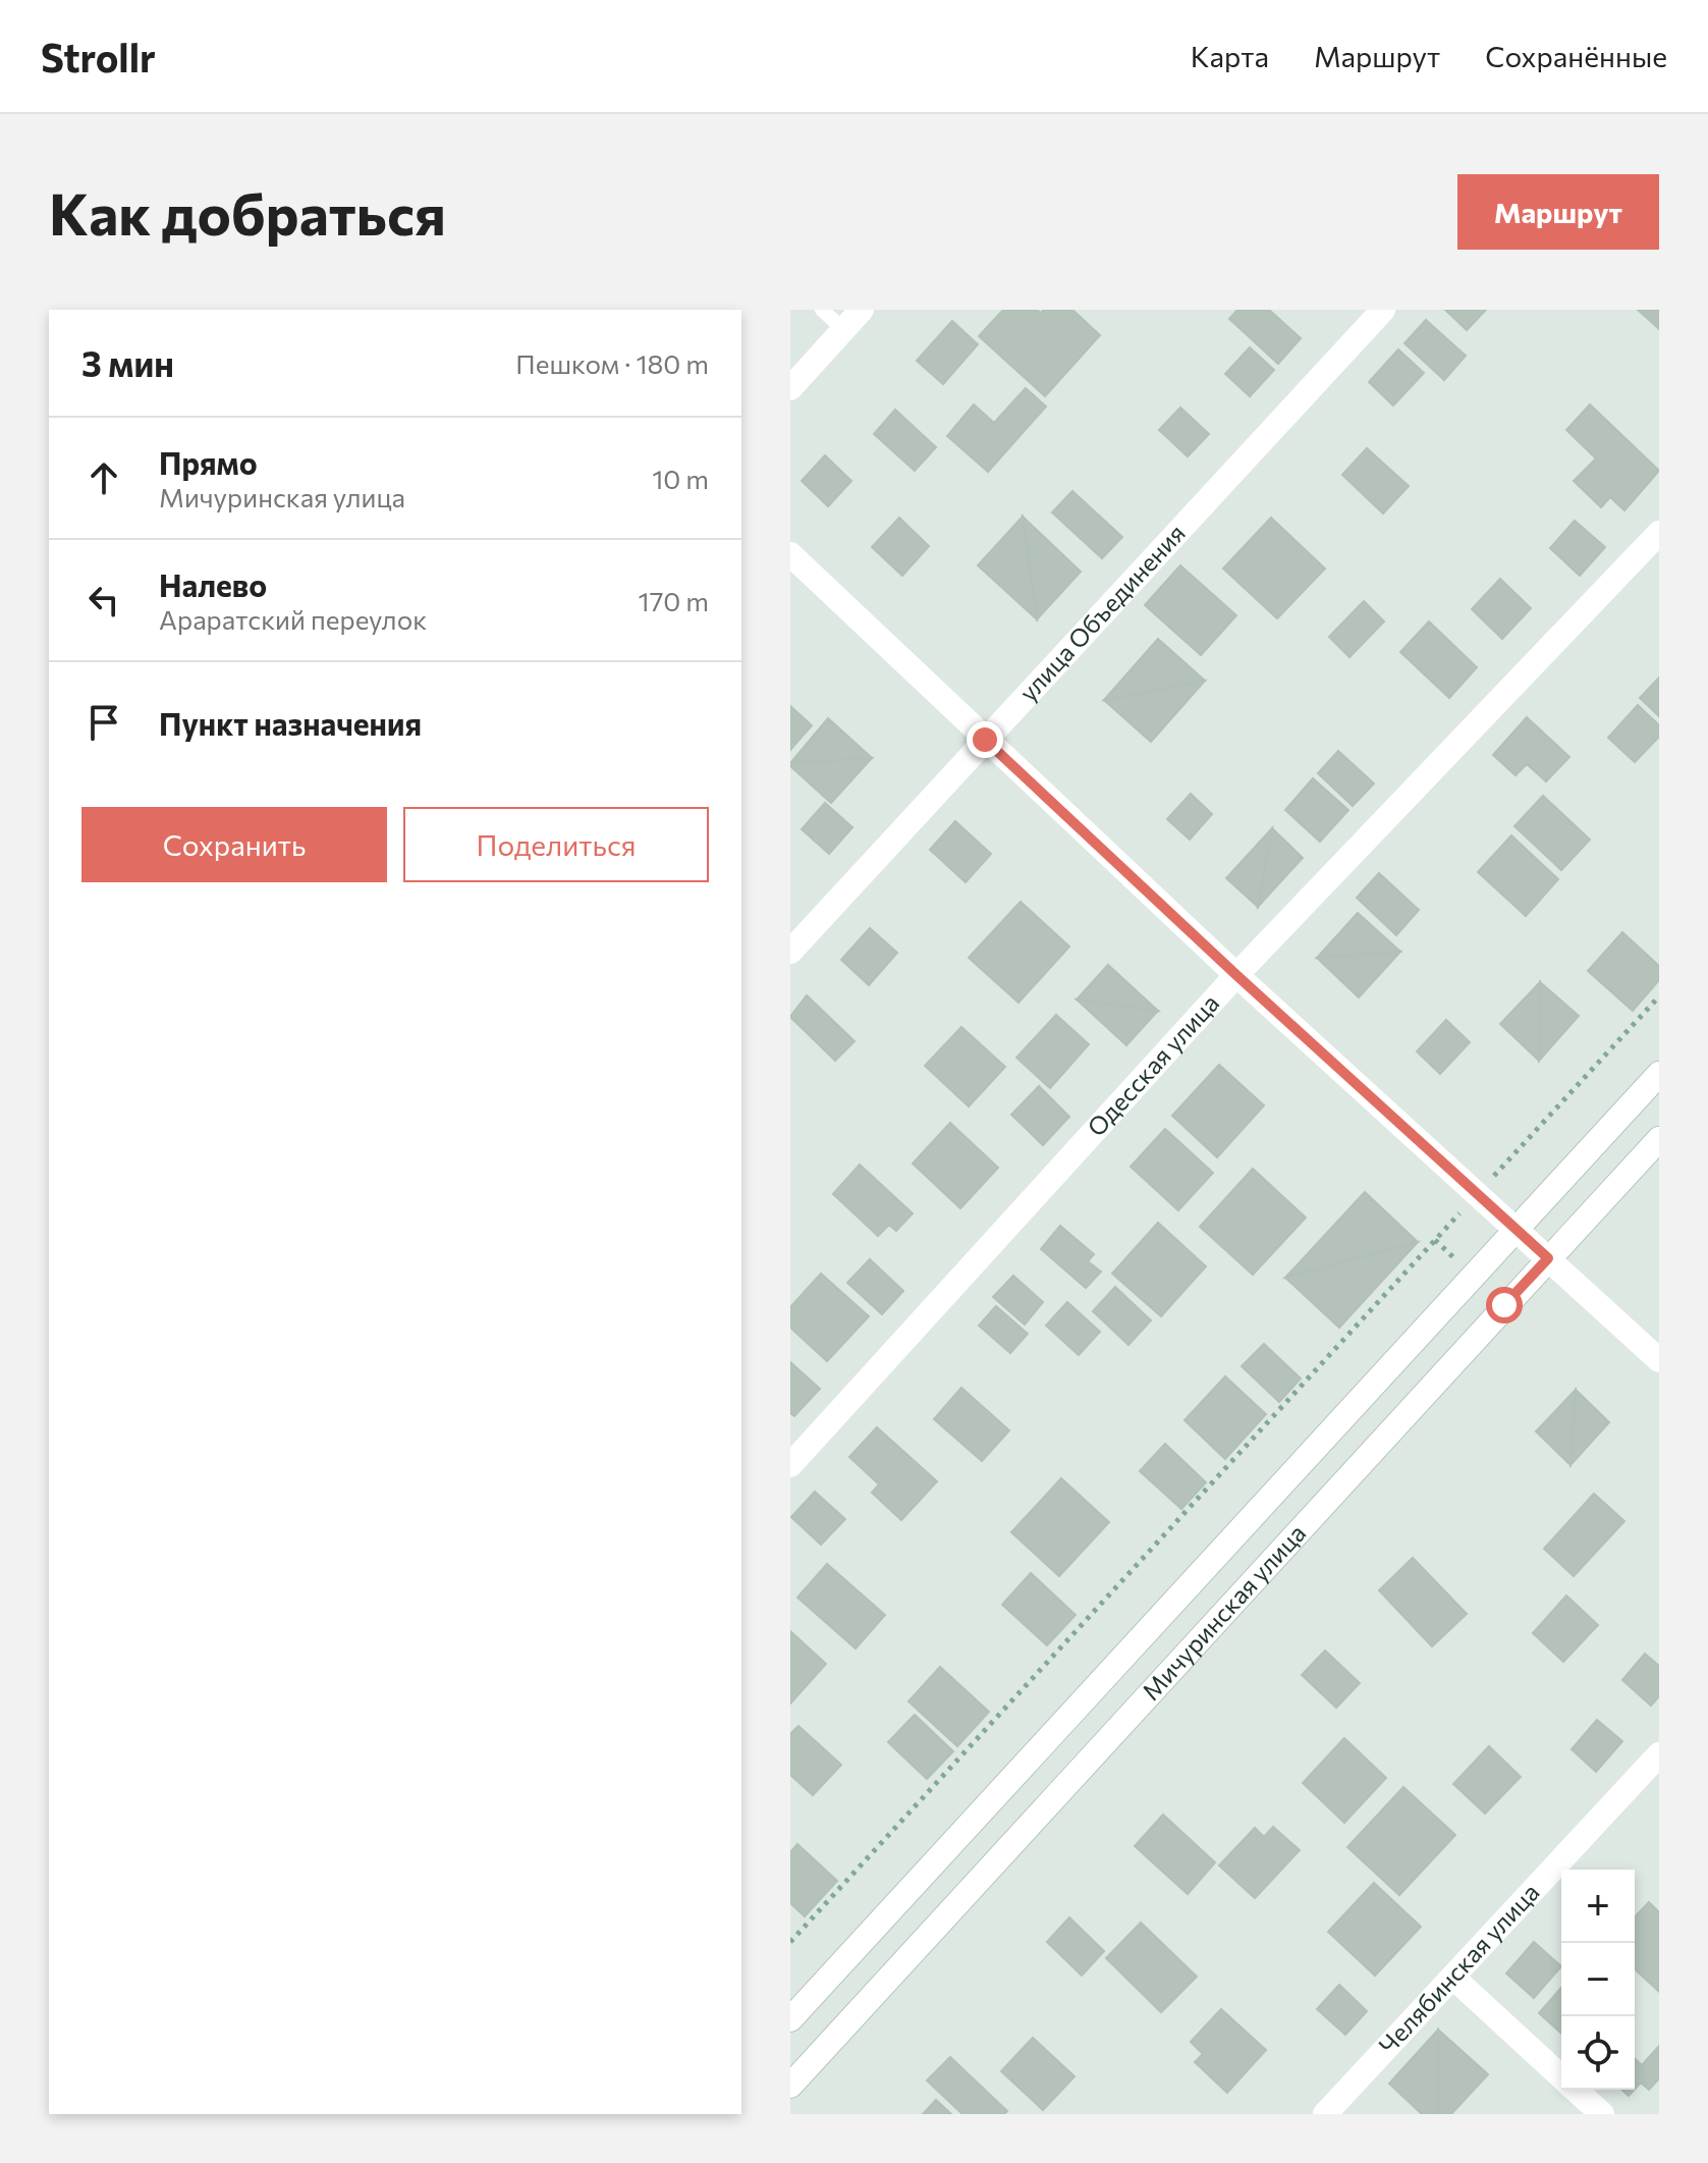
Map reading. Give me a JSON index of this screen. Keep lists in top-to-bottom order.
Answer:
{
  "streets": {
    "street": [
      "улица Объединения",
      "Одесская улица",
      "Мичуринская улица",
      "Челябинская улица"
    ]
  },
  "page": {
    "header": "Strollr",
    "nav": ["Карта", "Маршрут", "Сохранённые"],
    "buttons": [
      "Маршрут",
      ["Сохранить", "Поделиться"]
    ],
    "title": "Как добраться",
    "heading": ["3 мин", "Пешком · 180 m"],
    "list": [
      ["Прямо", "Мичуринская улица", "10 m"],
      ["Налево", "Араратский переулок", "170 m"],
      "Пункт назначения"
    ],
    "map_buttons": ["+", "−"]
  }
}
